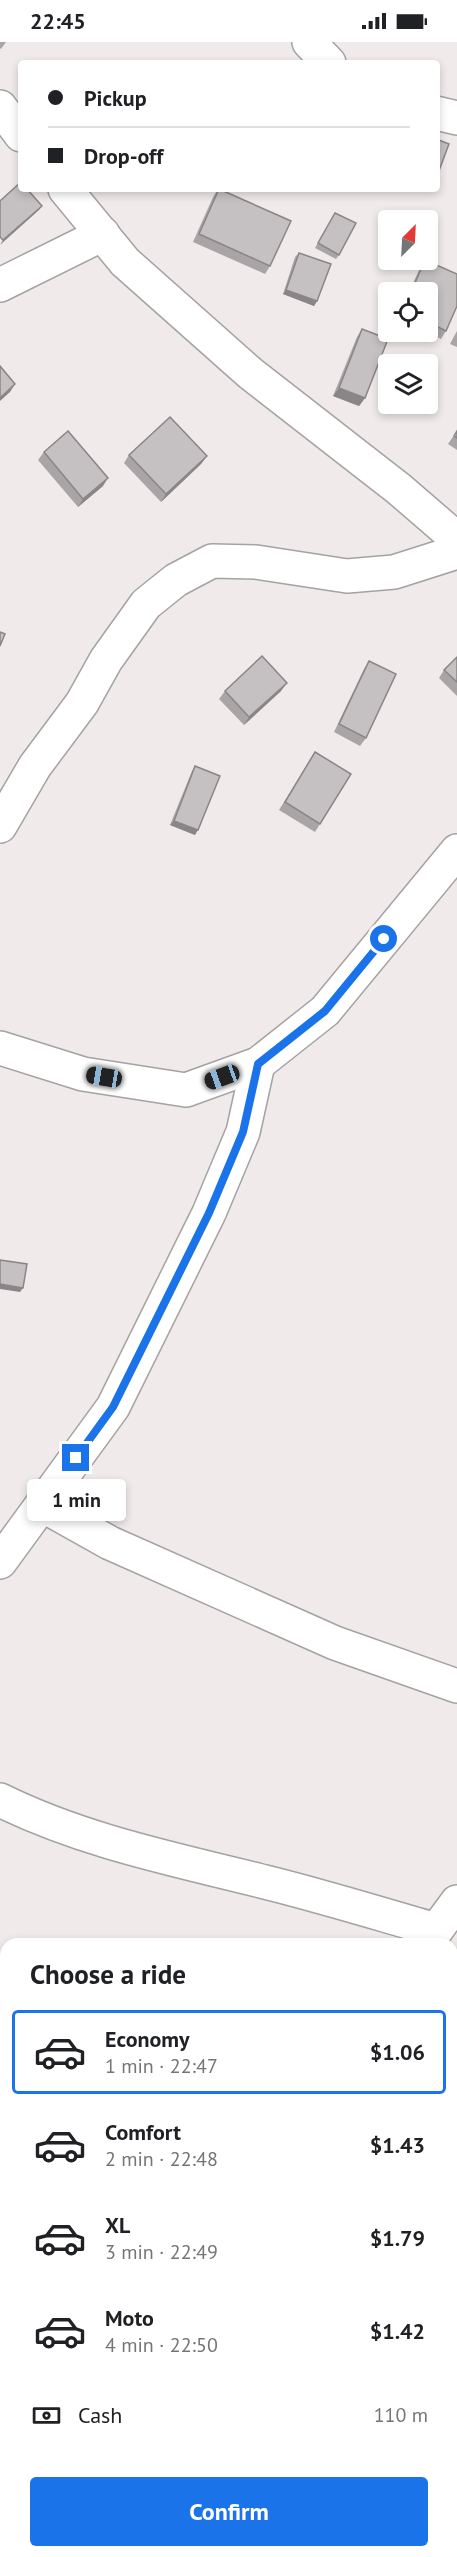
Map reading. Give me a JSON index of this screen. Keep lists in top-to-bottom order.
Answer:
{
  "north": "top right",
  "page": {
    "status": "22:45",
    "banner": ["Pickup", "Drop-off"],
    "bubble": "1 min",
    "heading": "Choose a ride",
    "list": [
      {
        "name": "Economy",
        "note": "1 min · 22:47",
        "value": "$1.06"
      },
      {
        "name": "Comfort",
        "note": "2 min · 22:48",
        "value": "$1.43"
      },
      {
        "name": "XL",
        "note": "3 min · 22:49",
        "value": "$1.79"
      },
      {
        "name": "Moto",
        "note": "4 min · 22:50",
        "value": "$1.42"
      }
    ],
    "pay": ["Cash", "110 m"],
    "buttons": "Confirm"
  }
}
